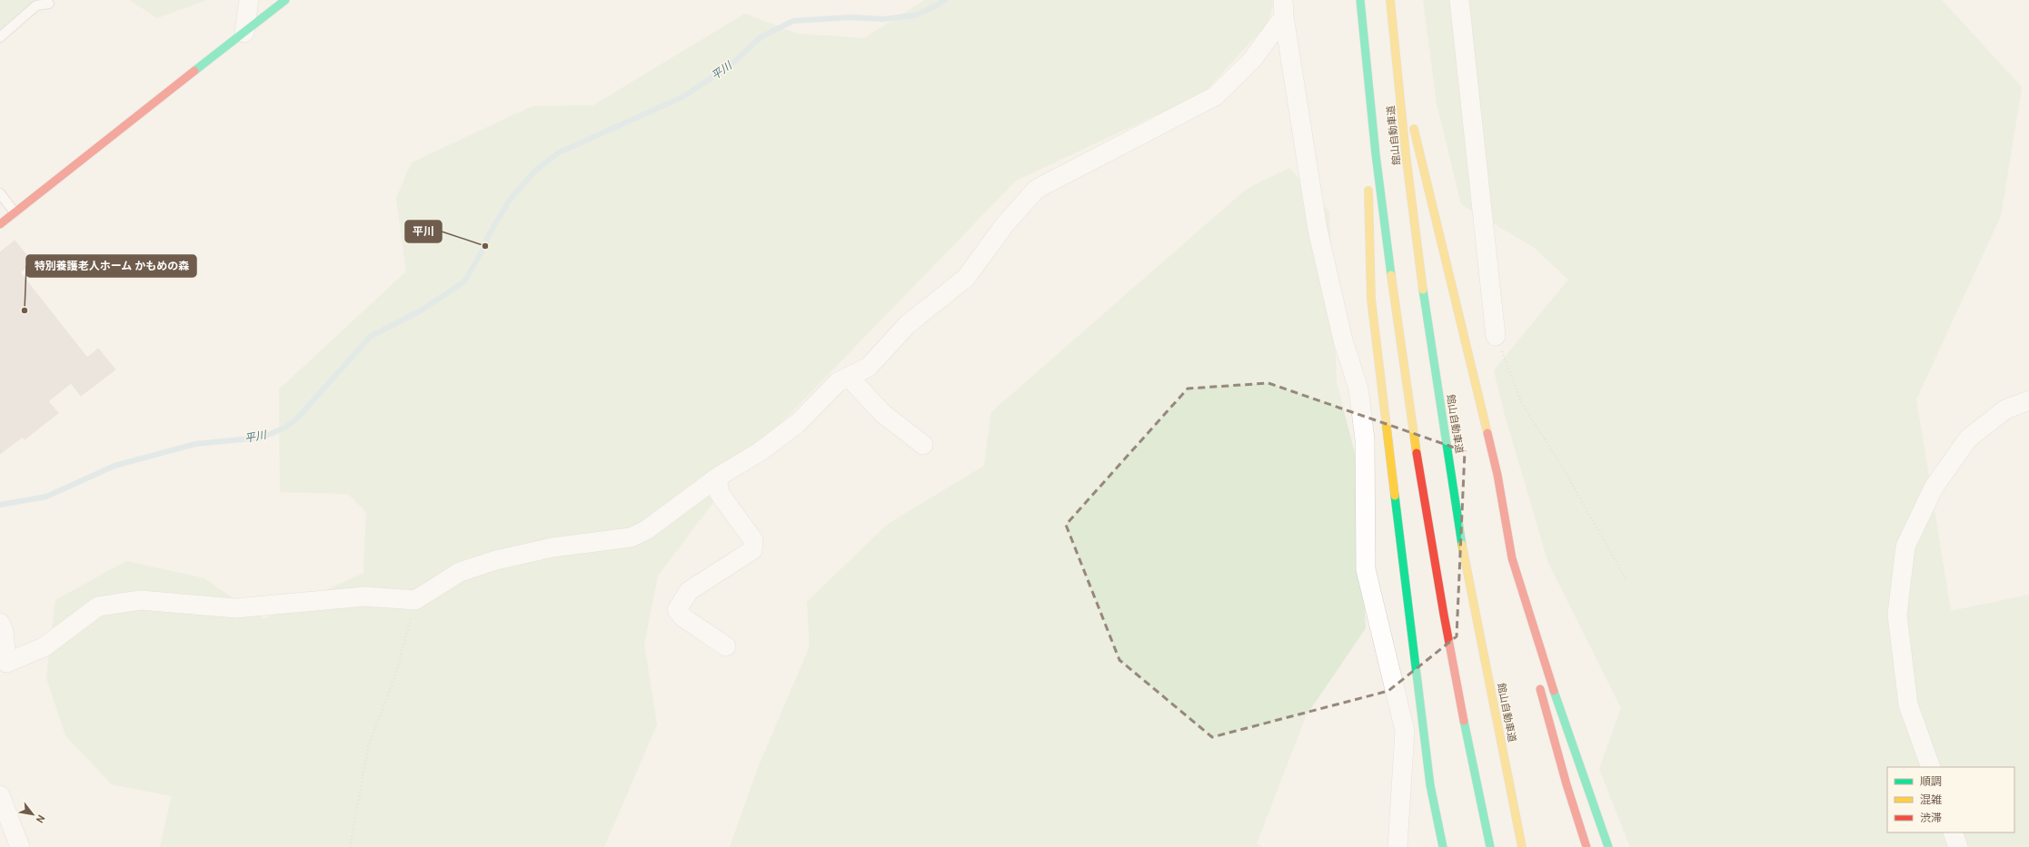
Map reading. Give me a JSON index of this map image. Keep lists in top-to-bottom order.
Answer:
{
  "streets": {
    "main road": ["館山自動車道"]
  },
  "water": ["平川"],
  "places": ["平川", "特別養護老人ホーム かもめの森"],
  "legend": ["順調", "混雑", "渋滞"],
  "north": "bottom right"
}
